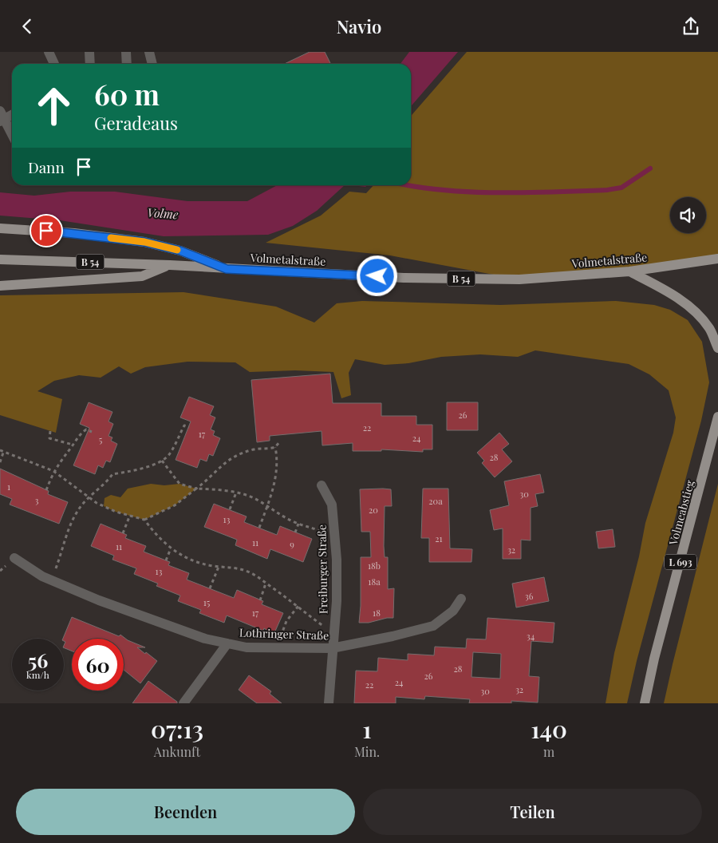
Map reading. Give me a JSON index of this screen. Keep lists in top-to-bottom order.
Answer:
{
  "streets": {
    "main road": [
      "Volmetalstraße",
      "B 54",
      "Volmeabstieg",
      "L 693"
    ],
    "street": ["Freiburger Straße", "Lothringer Straße"]
  },
  "crossings": [
    ["Freiburger Straße", "Lothringer Straße"]
  ],
  "water": ["Volme"],
  "house_numbers": [
    "26",
    "22",
    "17",
    "24",
    "5",
    "28",
    "1",
    "30",
    "3",
    "20a",
    "20",
    "13",
    "21",
    "11",
    "9",
    "11",
    "32",
    "18b",
    "13",
    "18a",
    "36",
    "15",
    "17",
    "18",
    "34",
    "28",
    "26",
    "24",
    "22",
    "32",
    "30"
  ],
  "page": {
    "header": "Navio",
    "turn": ["60 m", "Geradeaus"],
    "then": "Dann",
    "speed": "56 km/h",
    "limit": "60",
    "eta": [
      "07:13",
      "Ankunft",
      "1",
      "Min.",
      "140",
      "m"
    ],
    "buttons": ["Beenden", "Teilen"]
  }
}
